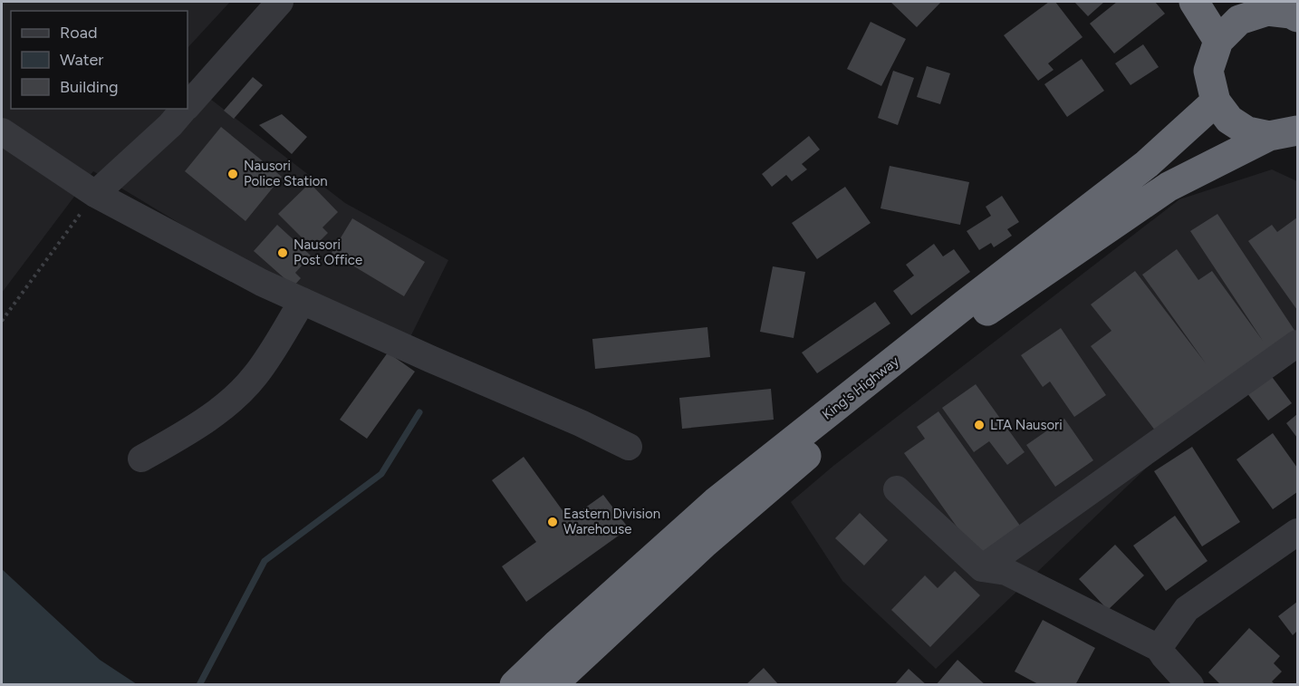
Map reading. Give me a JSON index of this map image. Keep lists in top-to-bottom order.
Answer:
{
  "streets": {
    "highway": ["King's Highway"]
  },
  "places": [
    "Nausori Police Station",
    "Nausori Post Office",
    "LTA Nausori",
    "Eastern Division Warehouse"
  ],
  "legend": ["Road", "Water", "Building"]
}
